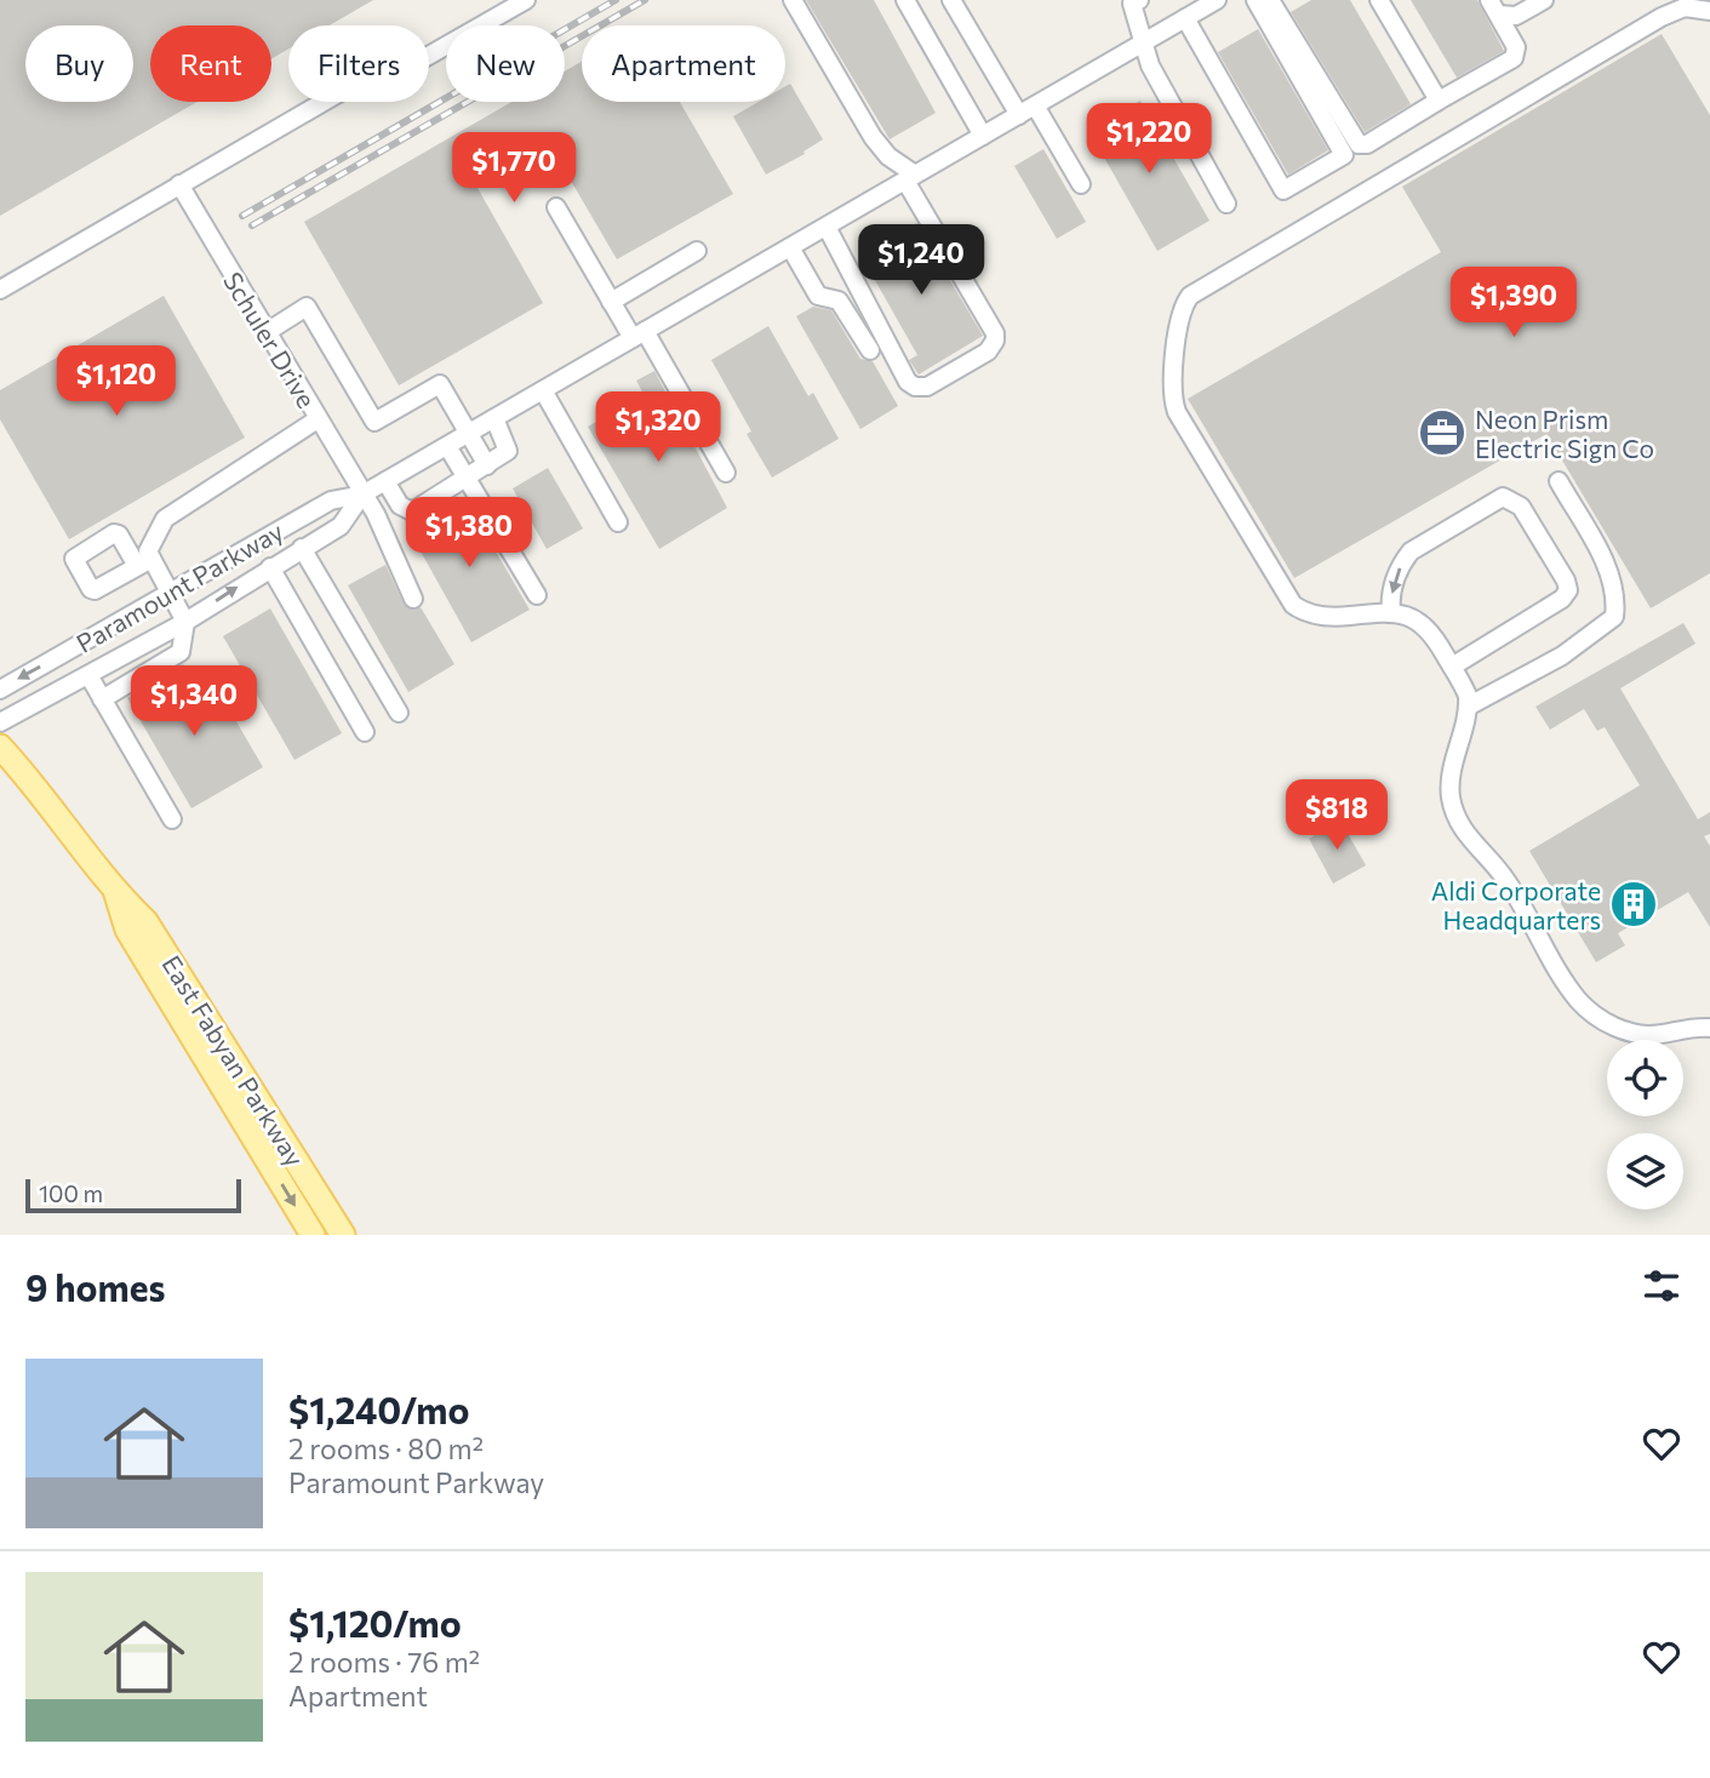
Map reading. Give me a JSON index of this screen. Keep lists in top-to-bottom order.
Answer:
{
  "streets": {
    "main road": ["East Fabyan Parkway"],
    "street": ["Schuler Drive", "Paramount Parkway"]
  },
  "crossings": [
    ["Schuler Drive", "Paramount Parkway"]
  ],
  "places": {
    "office": ["Neon Prism Electric Sign Co"],
    "building": ["Aldi Corporate Headquarters"]
  },
  "scale_bar": "100 m",
  "page": {
    "chip": [
      "Buy",
      "Rent",
      "Filters",
      "New",
      "Apartment"
    ],
    "price": [
      "$1,220",
      "$1,770",
      "$1,240",
      "$1,390",
      "$1,120",
      "$1,320",
      "$1,380",
      "$1,340",
      "$818"
    ],
    "scale": "100 m",
    "heading": "9 homes",
    "list": [
      {
        "name": "$1,240/mo",
        "note": "2 rooms · 80 m² · Paramount Parkway"
      },
      {
        "name": "$1,120/mo",
        "note": "2 rooms · 76 m² · Apartment"
      }
    ]
  }
}
